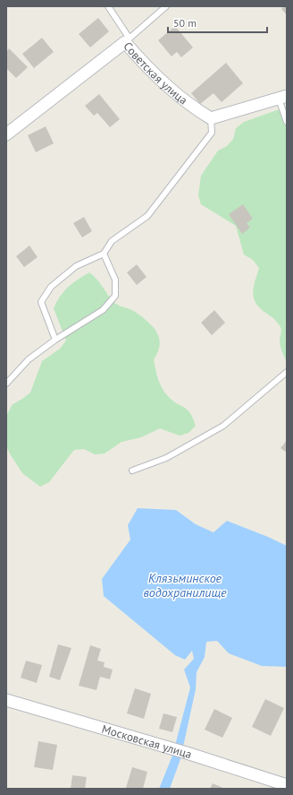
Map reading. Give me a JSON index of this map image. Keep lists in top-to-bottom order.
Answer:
{
  "streets": {
    "street": ["Советская улица", "Московская улица"]
  },
  "water": ["Клязьминское водохранилище"],
  "scale_bar": "50 m"
}
